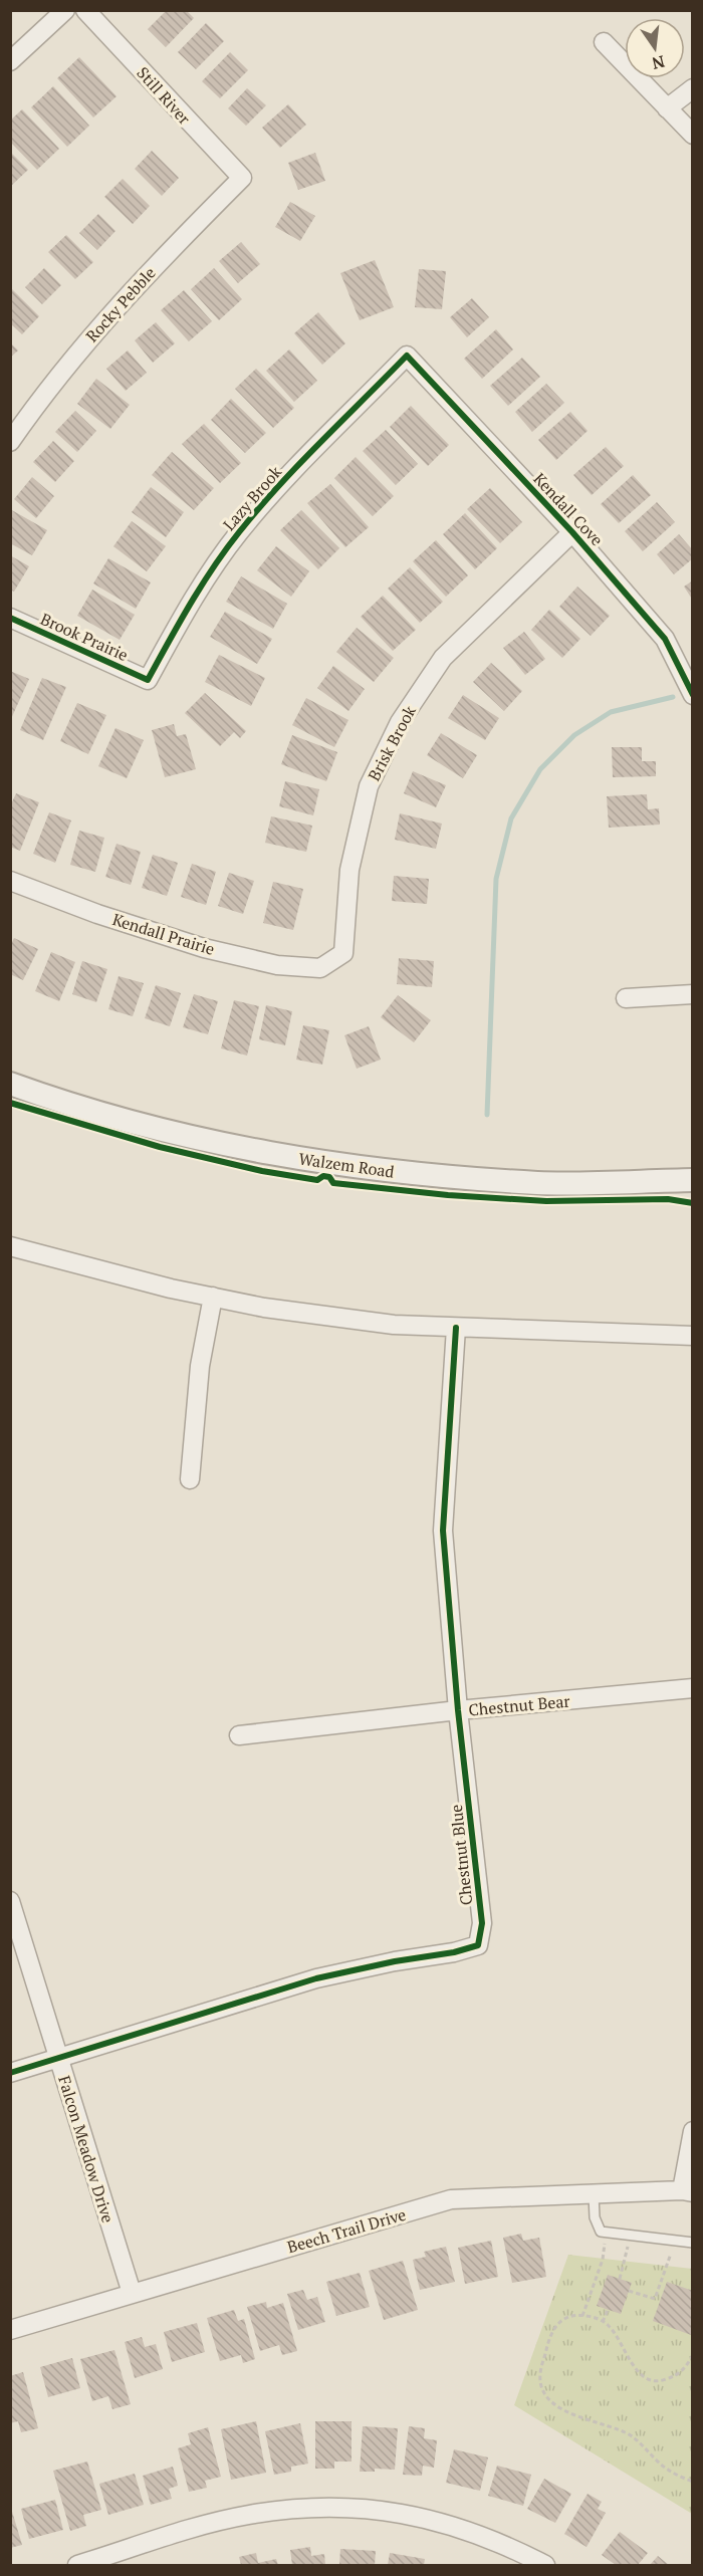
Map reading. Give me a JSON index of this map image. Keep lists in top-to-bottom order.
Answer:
{
  "streets": {
    "street": [
      "Still River",
      "Rocky Pebble",
      "Lazy Brook",
      "Kendall Cove",
      "Brook Prairie",
      "Brisk Brook",
      "Kendall Prairie",
      "Walzem Road",
      "Chestnut Bear",
      "Chestnut Blue",
      "Falcon Meadow Drive",
      "Beech Trail Drive"
    ]
  },
  "crossings": [
    ["Still River", "Rocky Pebble"],
    ["Lazy Brook", "Kendall Cove"],
    ["Lazy Brook", "Brook Prairie"],
    ["Kendall Cove", "Brisk Brook"],
    ["Brisk Brook", "Kendall Prairie"],
    ["Chestnut Bear", "Chestnut Blue"],
    ["Chestnut Blue", "Falcon Meadow Drive"],
    ["Falcon Meadow Drive", "Beech Trail Drive"]
  ],
  "north": "bottom"
}
